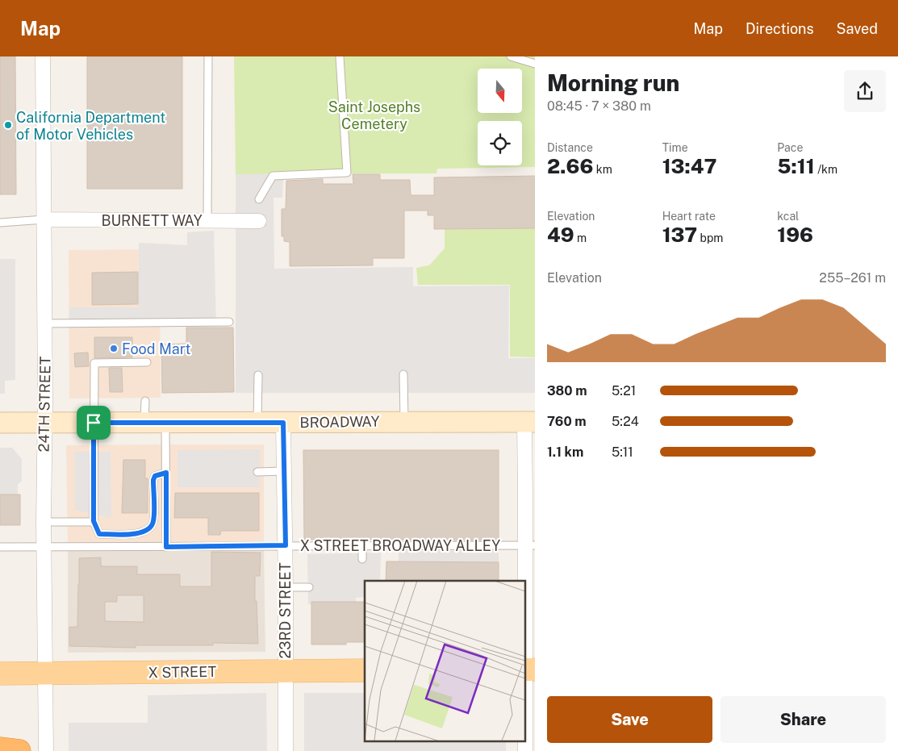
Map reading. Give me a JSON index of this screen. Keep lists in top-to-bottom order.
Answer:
{
  "streets": {
    "main road": ["BROADWAY", "X STREET"],
    "street": ["BURNETT WAY", "24TH STREET", "23RD STREET"],
    "lane": ["X STREET BROADWAY ALLEY"]
  },
  "crossings": [
    ["BURNETT WAY", "24TH STREET"],
    ["24TH STREET", "BROADWAY"],
    ["24TH STREET", "X STREET BROADWAY ALLEY"],
    ["24TH STREET", "X STREET"],
    ["BROADWAY", "23RD STREET"],
    ["X STREET BROADWAY ALLEY", "23RD STREET"],
    ["23RD STREET", "X STREET"]
  ],
  "parks": ["Saint Josephs Cemetery"],
  "places": ["California Department of Motor Vehicles", "Food Mart"],
  "north": "bottom",
  "page": {
    "header": "Map",
    "nav": ["Map", "Directions", "Saved"],
    "heading": ["Morning run", "08:45 · 7 × 380 m"],
    "stats": [
      ["Distance", "2.66 km"],
      ["Time", "13:47"],
      ["Pace", "5:11 /km"],
      ["Elevation", "49 m"],
      ["Heart rate", "137 bpm"],
      ["kcal", "196"]
    ],
    "chart": ["Elevation", "255–261 m"],
    "list": [
      {
        "name": "380 m",
        "note": "5:21"
      },
      {
        "name": "760 m",
        "note": "5:24"
      },
      {
        "name": "1.1 km",
        "note": "5:11"
      }
    ],
    "buttons": ["Save", "Share"]
  }
}
